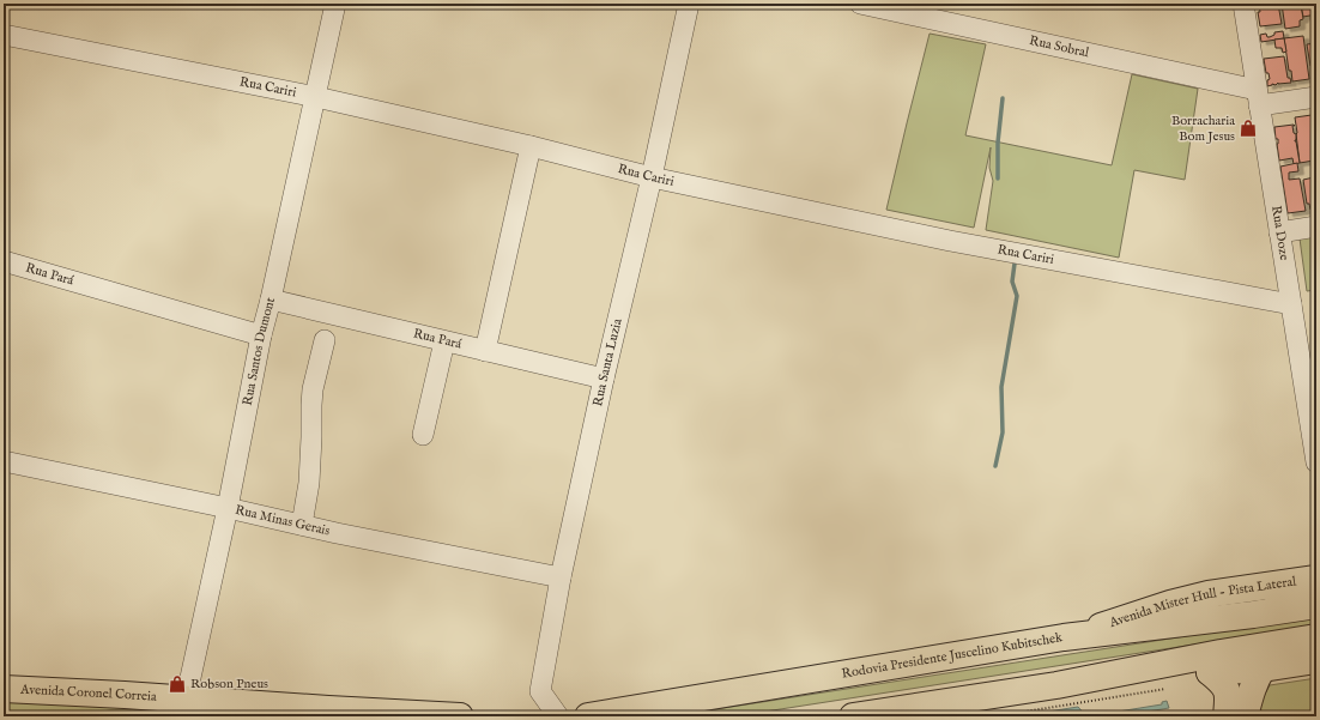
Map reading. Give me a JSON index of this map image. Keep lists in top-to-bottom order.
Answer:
{
  "streets": {
    "main road": ["Avenida Mister Hull - Pista Lateral", "Rodovia Presidente Juscelino Kubitschek", "Avenida Coronel Correia"],
    "street": [
      "Rua Sobral",
      "Rua Cariri",
      "Rua Doze",
      "Rua Pará",
      "Rua Santos Dumont",
      "Rua Santa Luzia",
      "Rua Minas Gerais"
    ]
  },
  "crossings": [
    ["Rua Sobral", "Rua Doze"],
    ["Rua Cariri", "Rua Doze"],
    ["Rua Cariri", "Rua Santos Dumont"],
    ["Rua Cariri", "Rua Santa Luzia"],
    ["Rua Pará", "Rua Santos Dumont"],
    ["Rua Pará", "Rua Santa Luzia"],
    ["Rua Santos Dumont", "Rua Minas Gerais"],
    ["Rua Santos Dumont", "Avenida Coronel Correia"],
    ["Rua Santa Luzia", "Rua Minas Gerais"],
    ["Avenida Mister Hull - Pista Lateral", "Rodovia Presidente Juscelino Kubitschek"]
  ],
  "places": {
    "shop": ["Borracharia Bom Jesus", "Robson Pneus"]
  }
}
